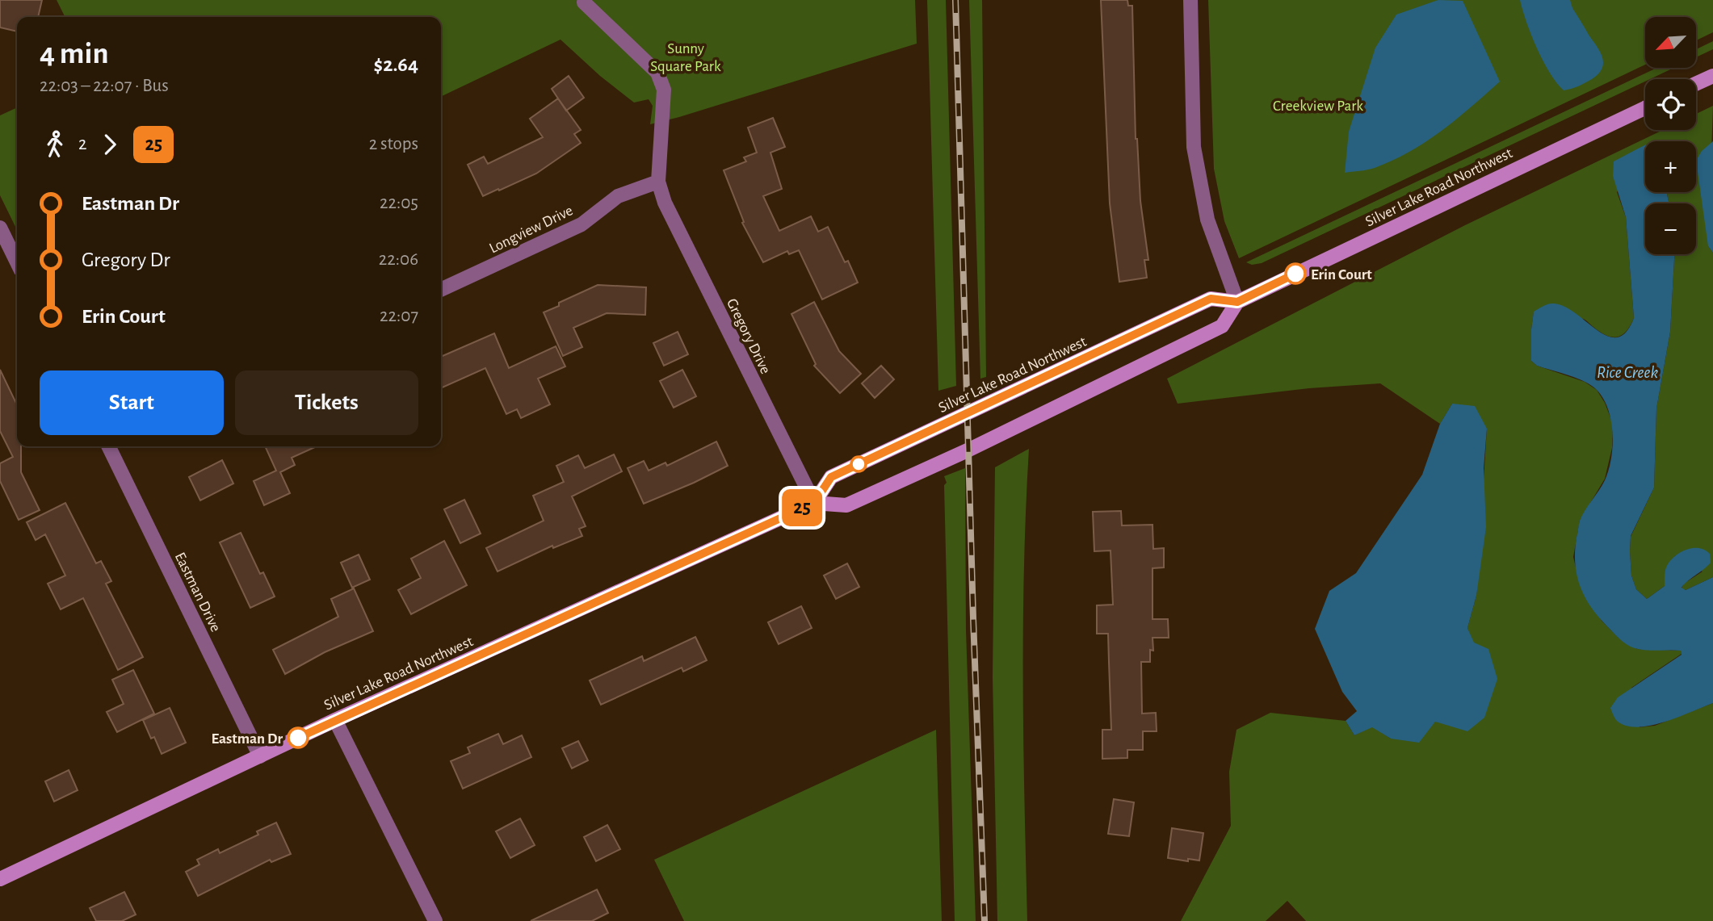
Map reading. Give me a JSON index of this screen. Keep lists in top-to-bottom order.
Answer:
{
  "streets": {
    "main road": ["Silver Lake Road Northwest"],
    "street": ["Longview Drive", "Gregory Drive", "Eastman Drive"]
  },
  "crossings": [
    ["Silver Lake Road Northwest", "Gregory Drive"],
    ["Silver Lake Road Northwest", "Eastman Drive"],
    ["Longview Drive", "Gregory Drive"]
  ],
  "water": ["Rice Creek"],
  "parks": ["Sunny Square Park", "Creekview Park"],
  "places": ["Erin Court", "Eastman Dr"],
  "lines": ["bus line 25"],
  "north": "bottom left",
  "page": {
    "on_map": "25",
    "map_buttons": ["+", "−"],
    "heading": ["4 min", "22:03 – 22:07 · Bus", "$2.64"],
    "legs": ["2", "25", "2 stops"],
    "list": [
      {
        "name": "Eastman Dr",
        "value": "22:05"
      },
      {
        "name": "Gregory Dr",
        "value": "22:06"
      },
      {
        "name": "Erin Court",
        "value": "22:07"
      }
    ],
    "buttons": ["Start", "Tickets"]
  }
}
